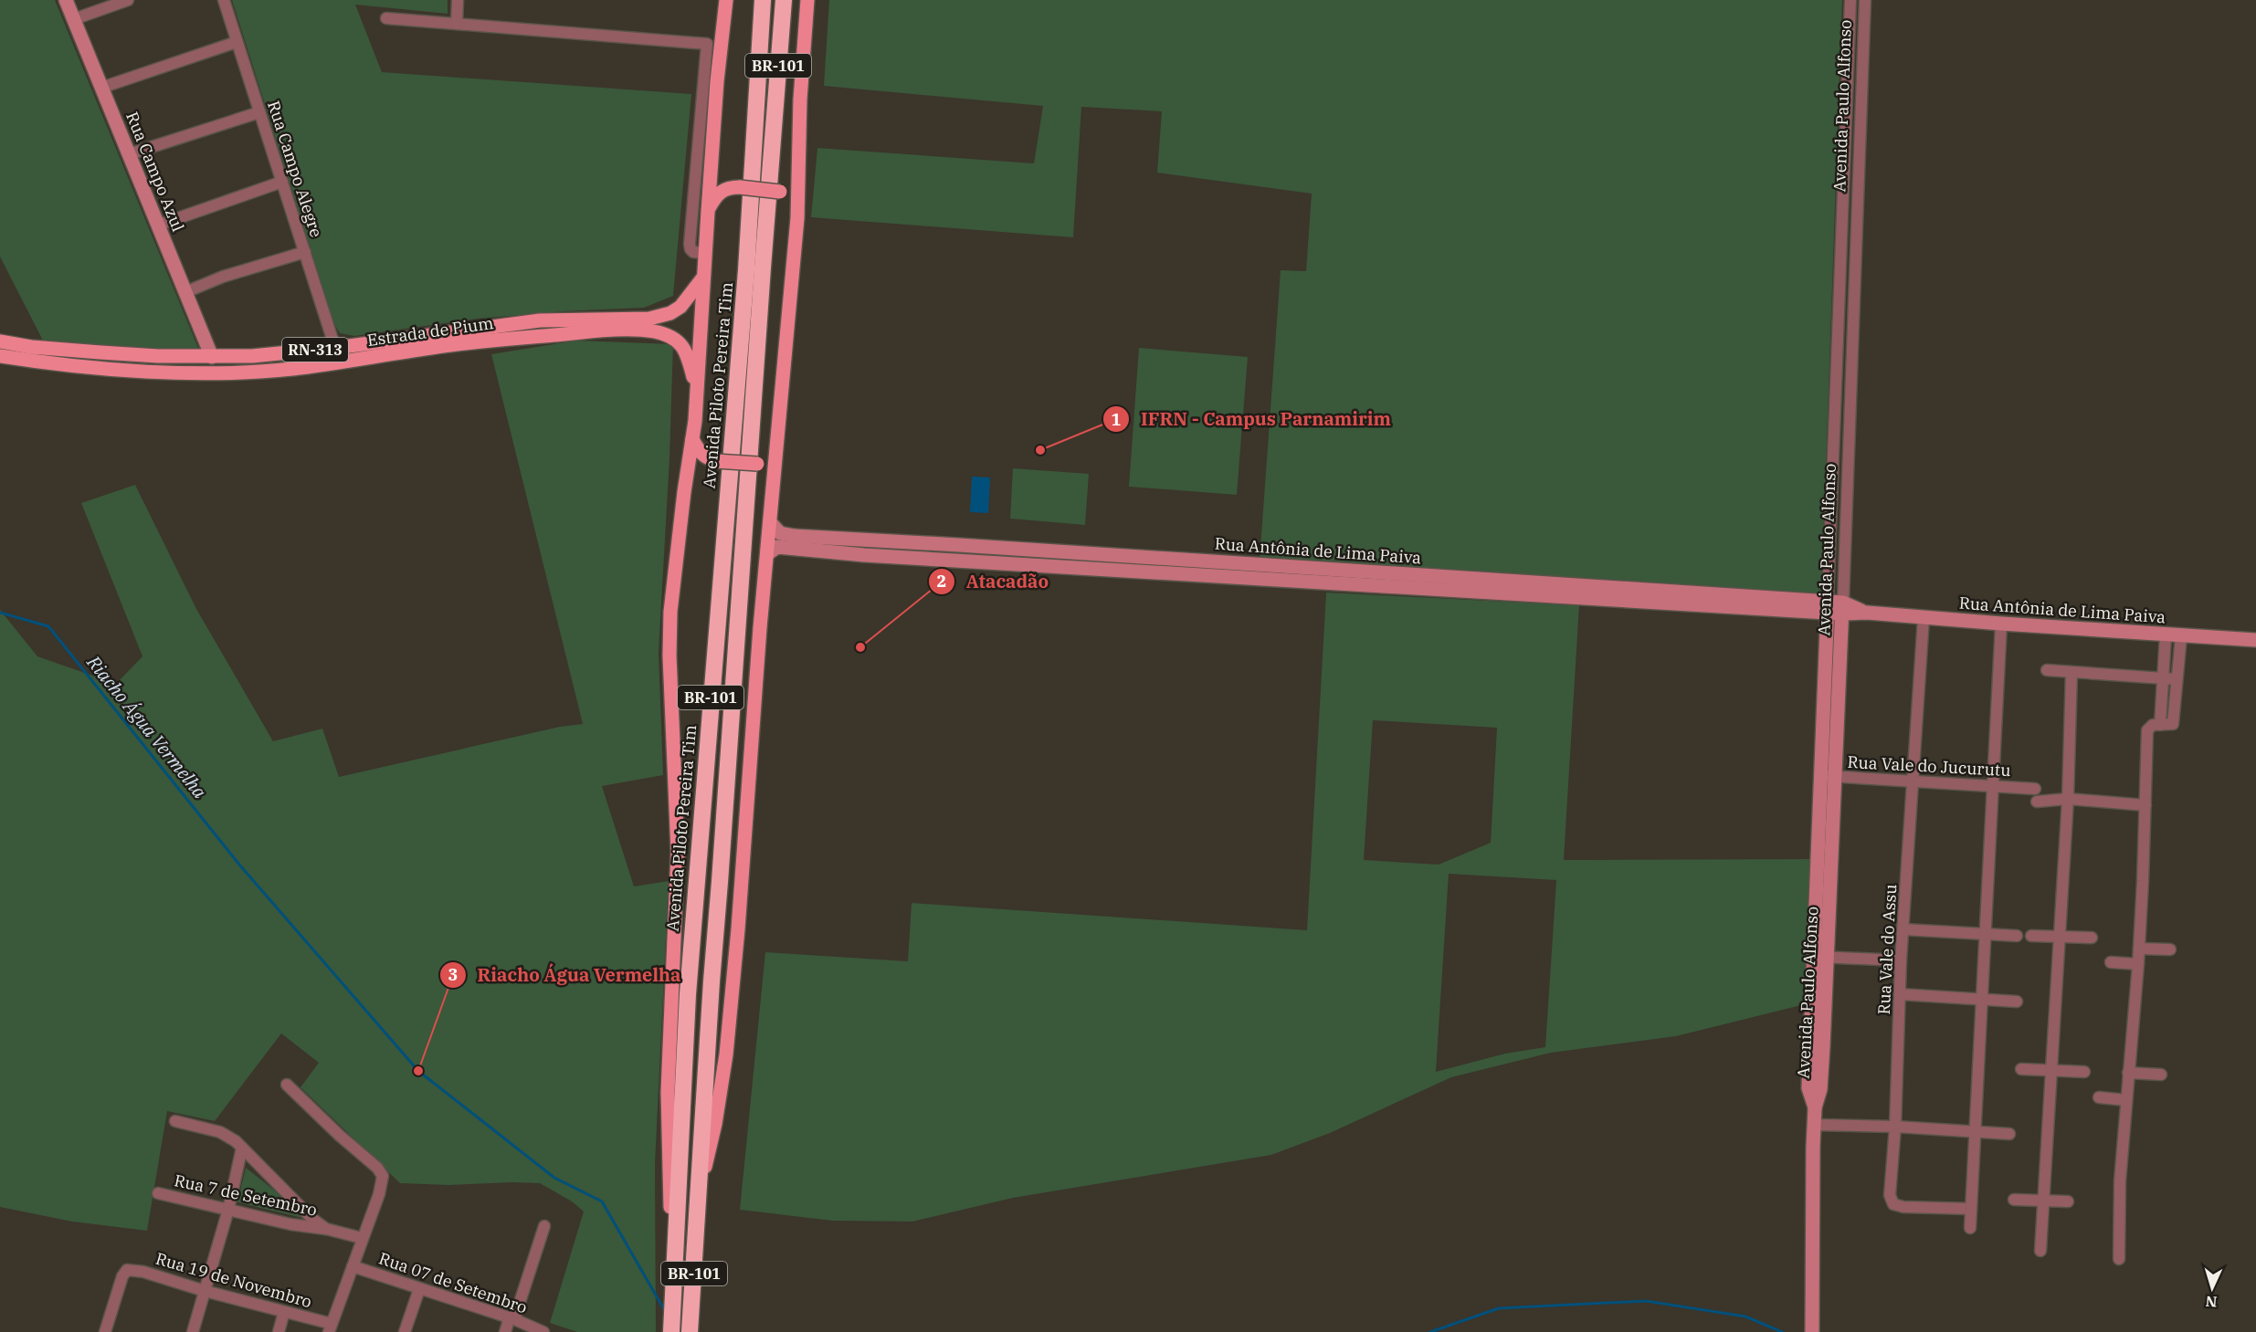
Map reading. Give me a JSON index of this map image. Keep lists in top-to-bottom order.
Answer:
{
  "streets": {
    "highway": ["BR-101", "Avenida Piloto Pereira Tim"],
    "main road": ["Estrada de Pium", "RN-313"],
    "street": [
      "Avenida Paulo Alfonso",
      "Rua Campo Alegre",
      "Rua Campo Azul",
      "Rua Antônia de Lima Paiva",
      "Rua Vale do Jucurutu",
      "Rua Vale do Assu",
      "Rua 7 de Setembro",
      "Rua 19 de Novembro",
      "Rua 07 de Setembro"
    ]
  },
  "crossings": [
    ["Avenida Paulo Alfonso", "Rua Antônia de Lima Paiva"],
    ["Avenida Paulo Alfonso", "Rua Vale do Jucurutu"],
    ["Rua Campo Alegre", "Estrada de Pium"],
    ["Rua Campo Azul", "Estrada de Pium"],
    ["Rua Antônia de Lima Paiva", "Rua Vale do Assu"],
    ["Rua Vale do Jucurutu", "Rua Vale do Assu"]
  ],
  "water": ["Riacho Água Vermelha"],
  "places": ["IFRN - Campus Parnamirim", "Atacadão", "Riacho Água Vermelha"],
  "north": "bottom"
}
